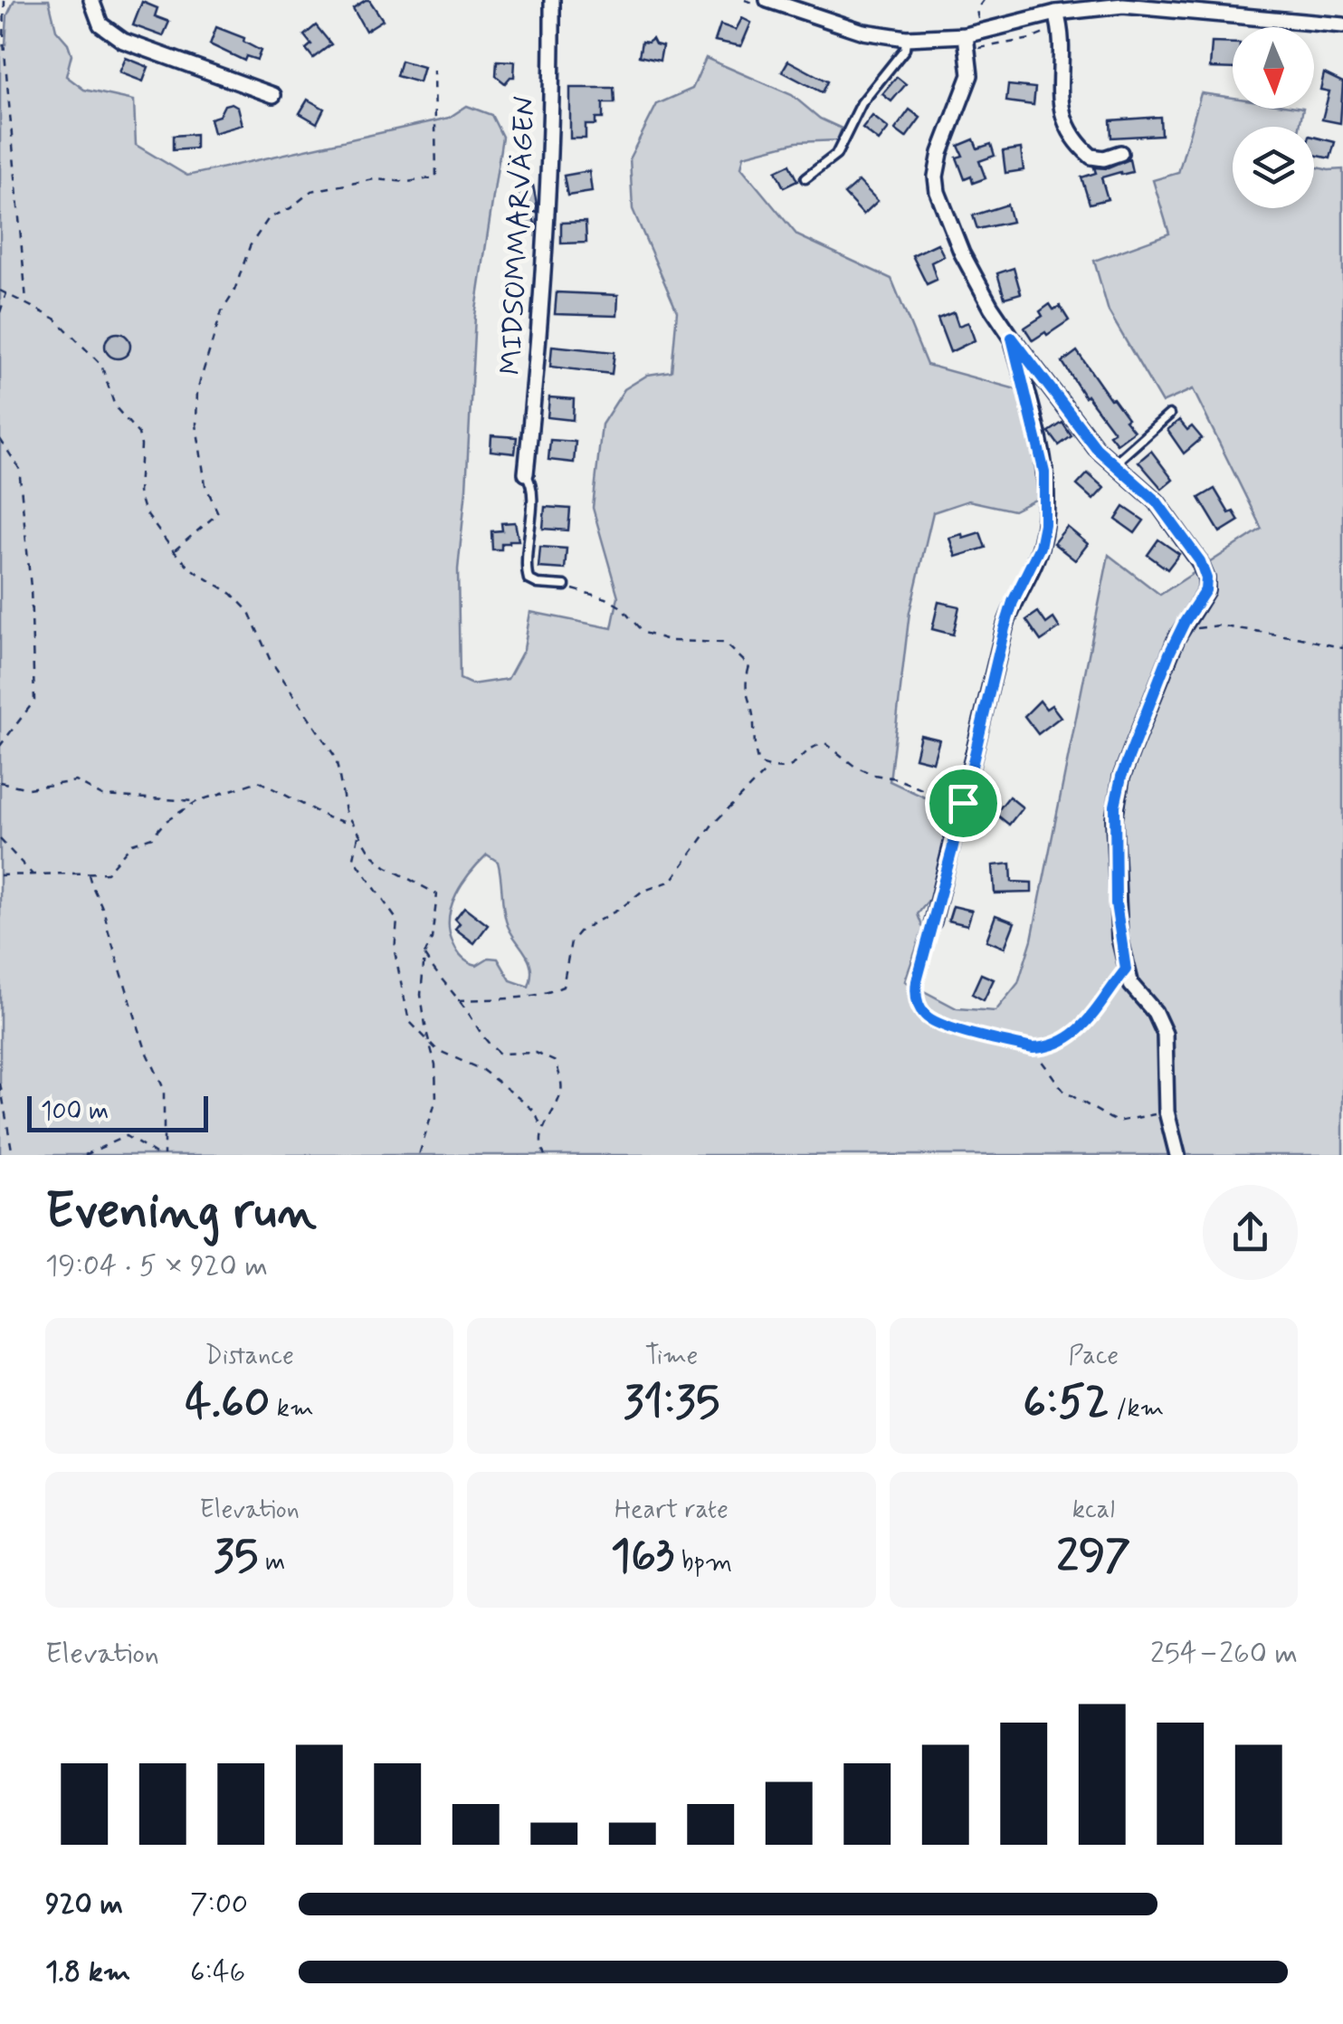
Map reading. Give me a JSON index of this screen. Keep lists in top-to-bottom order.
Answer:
{
  "streets": {
    "street": ["MIDSOMMARVÄGEN"]
  },
  "scale_bar": "100 m",
  "north": "bottom",
  "page": {
    "scale": "100 m",
    "heading": ["Evening run", "19:04 · 5 × 920 m"],
    "stats": [
      ["Distance", "4.60 km"],
      ["Time", "31:35"],
      ["Pace", "6:52 /km"],
      ["Elevation", "35 m"],
      ["Heart rate", "163 bpm"],
      ["kcal", "297"]
    ],
    "chart": ["Elevation", "254–260 m"],
    "list": [
      {
        "name": "920 m",
        "note": "7:00"
      },
      {
        "name": "1.8 km",
        "note": "6:46"
      }
    ]
  }
}
